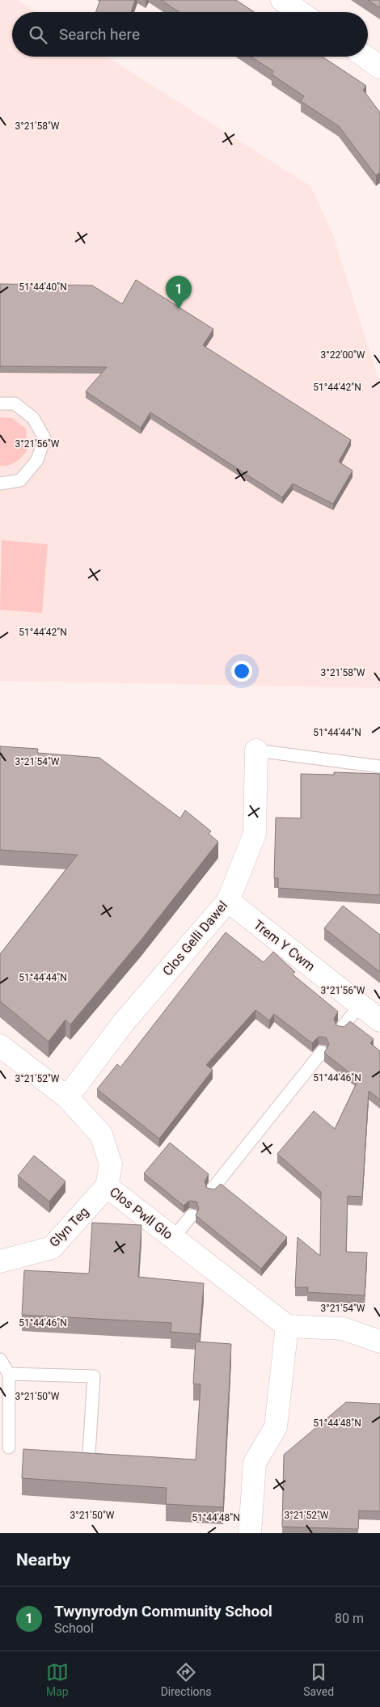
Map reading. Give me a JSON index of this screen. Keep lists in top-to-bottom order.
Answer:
{
  "streets": {
    "street": [
      "Clos Gelli Dawel",
      "Trem Y Cwm",
      "Clos Pwll Glo",
      "Glyn Teg"
    ]
  },
  "crossings": [
    ["Clos Gelli Dawel", "Trem Y Cwm"],
    ["Clos Gelli Dawel", "Clos Pwll Glo"],
    ["Clos Pwll Glo", "Glyn Teg"]
  ],
  "page": {
    "search": "Search here",
    "pins": "1",
    "heading": "Nearby",
    "list": [
      {
        "mark": "1",
        "name": "Twynyrodyn Community School",
        "note": "School",
        "value": "80 m"
      }
    ],
    "nav": ["Map", "Directions", "Saved"]
  },
  "coordinates": [
    "3°21'58\"W",
    "51°44'40\"N",
    "3°22'00\"W",
    "51°44'42\"N",
    "3°21'56\"W",
    "51°44'44\"N",
    "3°21'54\"W",
    "51°44'46\"N",
    "3°21'52\"W",
    "3°21'50\"W",
    "51°44'48\"N"
  ]
}
